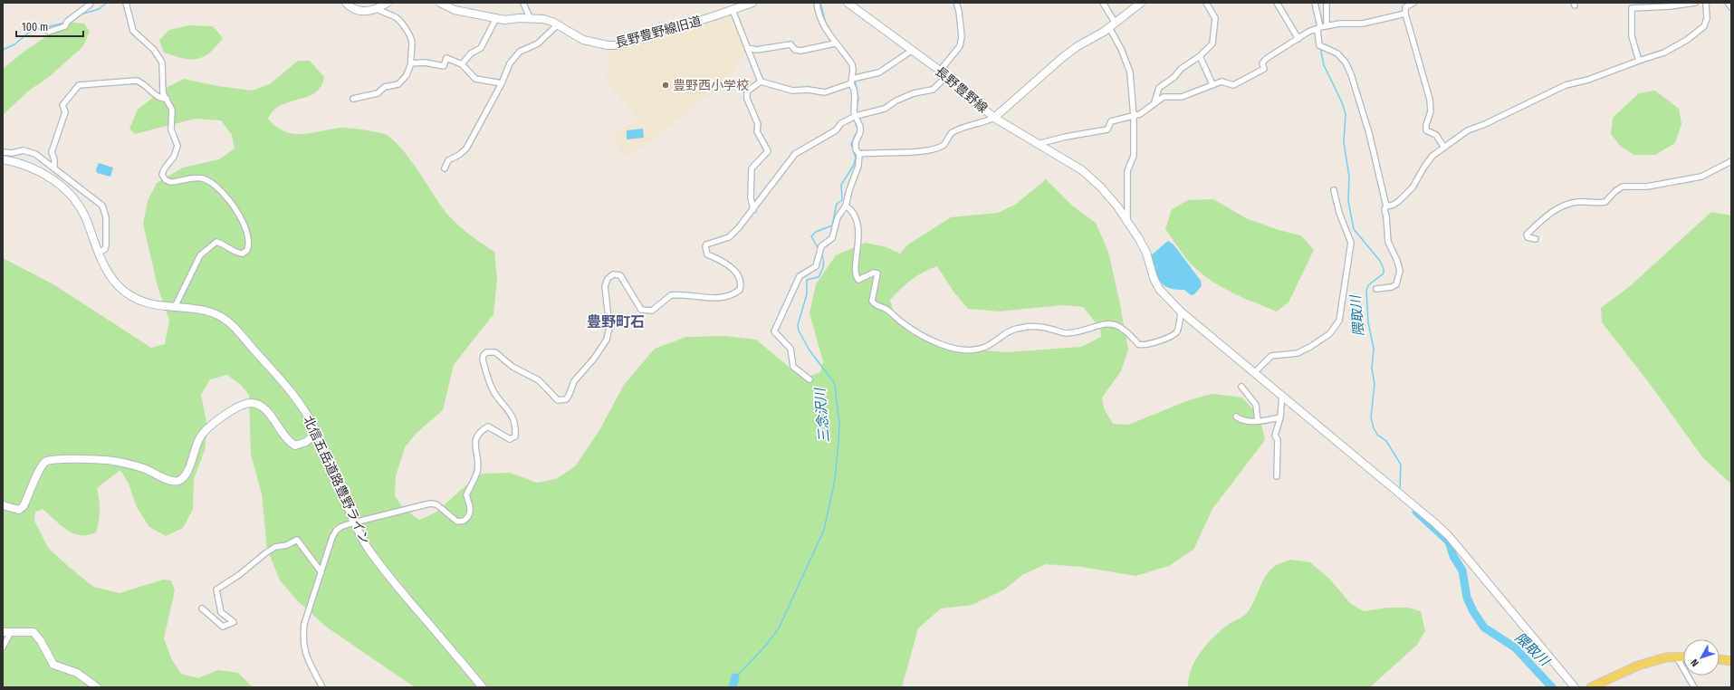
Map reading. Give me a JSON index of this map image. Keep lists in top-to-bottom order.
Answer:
{
  "streets": {
    "street": ["長野豊野線旧道", "長野豊野線", "北信五岳道路豊野ライン"]
  },
  "districts": ["豊野町石"],
  "water": ["隈取川", "三念沢川"],
  "places": ["豊野西小学校"],
  "scale_bar": "100 m",
  "north": "bottom left"
}
